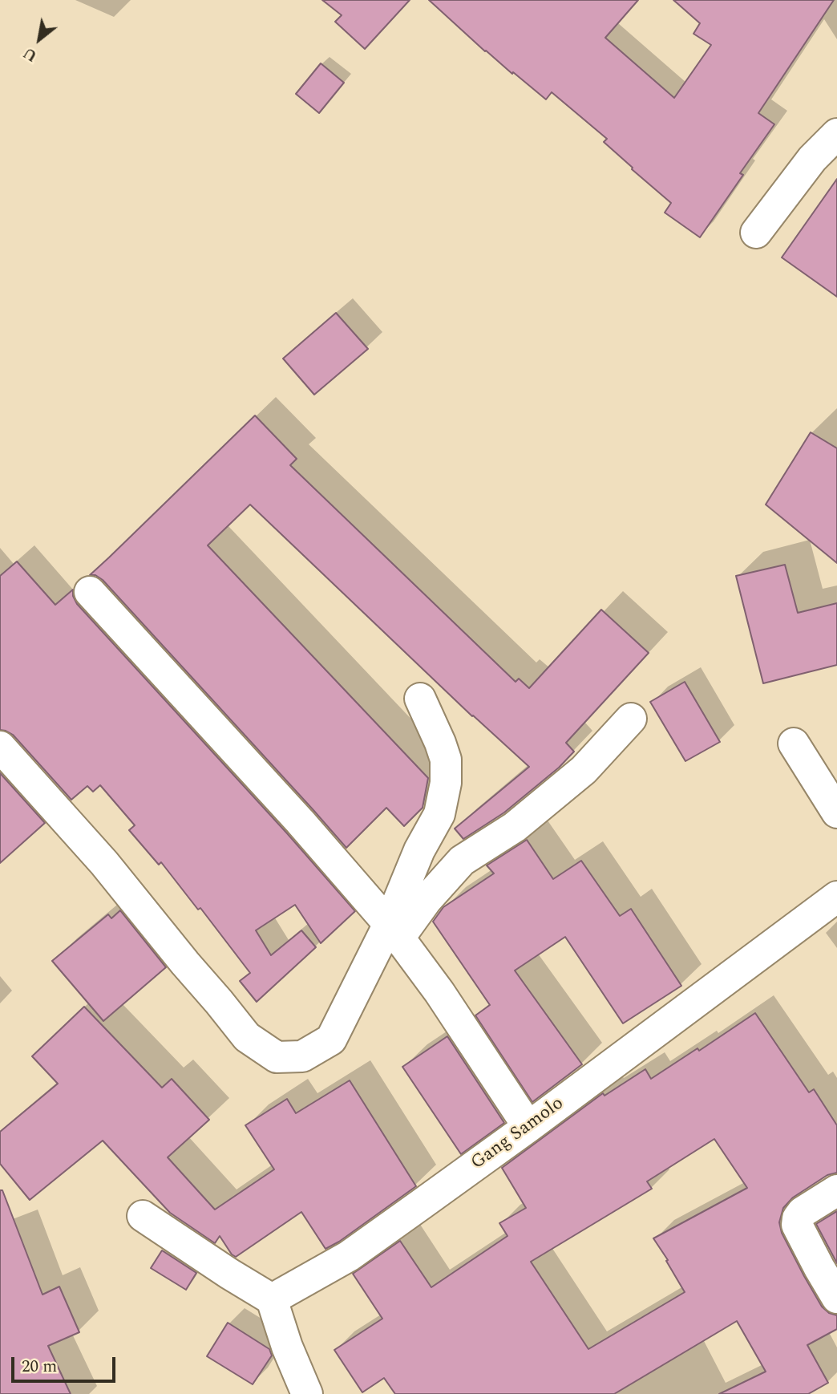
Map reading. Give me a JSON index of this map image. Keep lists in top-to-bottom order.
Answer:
{
  "streets": {
    "street": ["Gang Samolo"]
  },
  "scale_bar": "20 m",
  "north": "bottom left"
}
